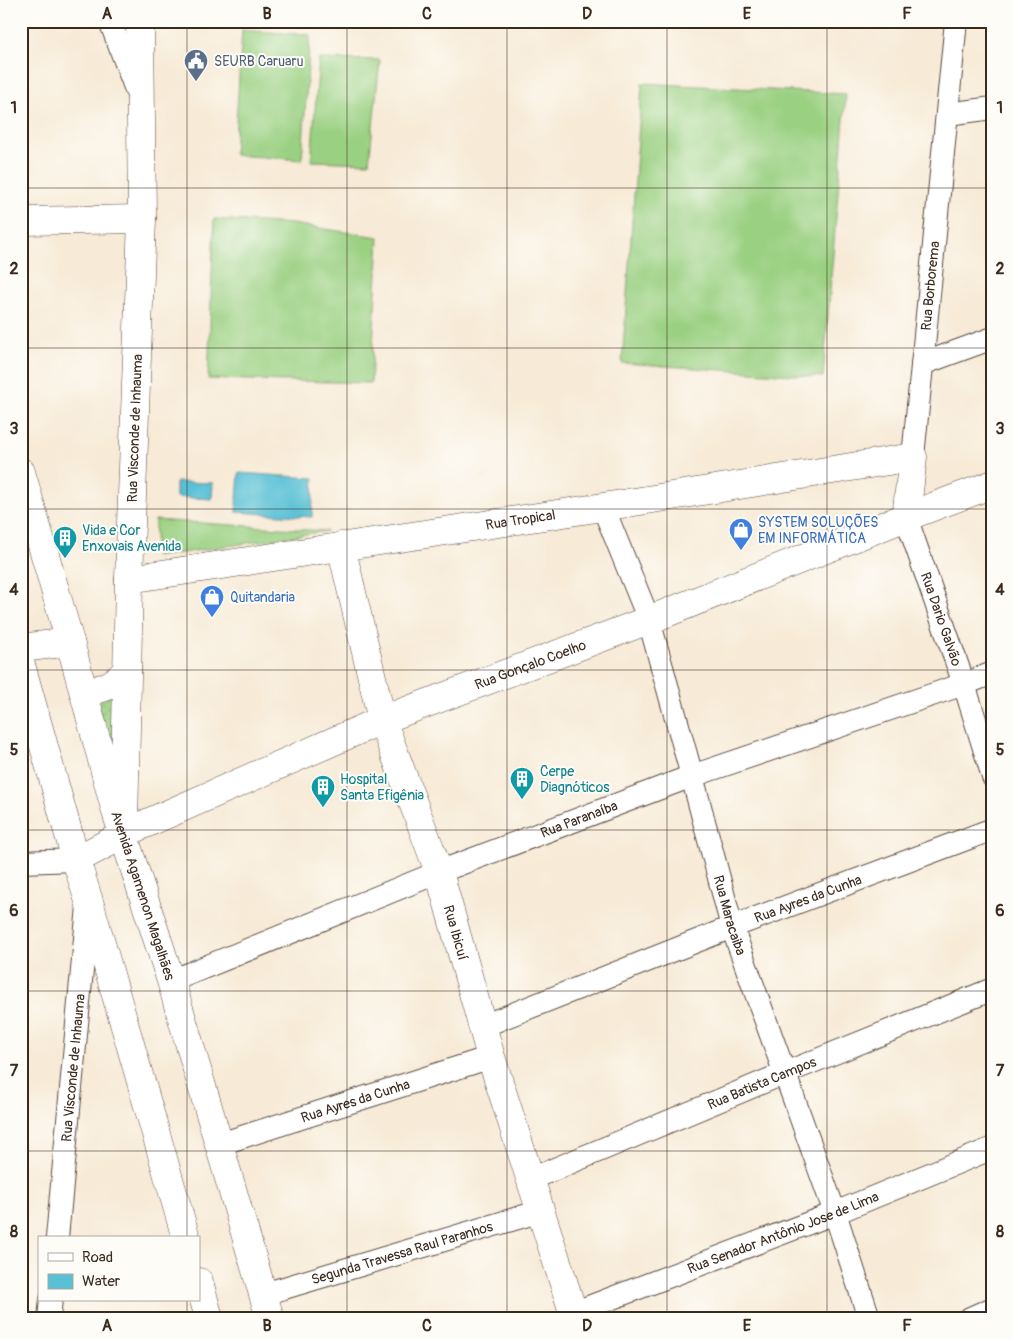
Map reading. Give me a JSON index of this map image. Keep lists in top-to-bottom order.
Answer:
{
  "streets": {
    "street": [
      "Rua Borborema",
      "Rua Visconde de Inhauma",
      "Rua Tropical",
      "Rua Dario Galvão",
      "Rua Gonçalo Coelho",
      "Rua Paranaíba",
      "Avenida Agamenon Magalhães",
      "Rua Ayres da Cunha",
      "Rua Maracaiba",
      "Rua Ibicuí",
      "Rua Batista Campos",
      "Rua Senador Antônio Jose de Lima",
      "Segunda Travessa Raul Paranhos"
    ]
  },
  "crossings": [
    ["Rua Borborema", "Rua Tropical"],
    ["Rua Borborema", "Rua Dario Galvão"],
    ["Rua Visconde de Inhauma", "Rua Tropical"],
    ["Rua Visconde de Inhauma", "Rua Gonçalo Coelho"],
    ["Rua Visconde de Inhauma", "Avenida Agamenon Magalhães"],
    ["Rua Tropical", "Rua Dario Galvão"],
    ["Rua Tropical", "Rua Maracaiba"],
    ["Rua Tropical", "Rua Ibicuí"],
    ["Rua Dario Galvão", "Rua Gonçalo Coelho"],
    ["Rua Dario Galvão", "Rua Paranaíba"],
    ["Rua Gonçalo Coelho", "Avenida Agamenon Magalhães"],
    ["Rua Gonçalo Coelho", "Rua Maracaiba"],
    ["Rua Gonçalo Coelho", "Rua Ibicuí"],
    ["Rua Paranaíba", "Avenida Agamenon Magalhães"],
    ["Rua Paranaíba", "Rua Maracaiba"],
    ["Rua Paranaíba", "Rua Ibicuí"],
    ["Avenida Agamenon Magalhães", "Rua Ayres da Cunha"],
    ["Avenida Agamenon Magalhães", "Segunda Travessa Raul Paranhos"],
    ["Rua Ayres da Cunha", "Rua Maracaiba"],
    ["Rua Ayres da Cunha", "Rua Ibicuí"],
    ["Rua Maracaiba", "Rua Batista Campos"],
    ["Rua Maracaiba", "Rua Senador Antônio Jose de Lima"],
    ["Rua Ibicuí", "Rua Batista Campos"],
    ["Rua Ibicuí", "Rua Senador Antônio Jose de Lima"],
    ["Rua Ibicuí", "Segunda Travessa Raul Paranhos"]
  ],
  "places": {
    "public building": ["SEURB Caruaru"],
    "shop": ["SYSTEM SOLUÇÕES EM INFORMÁTICA", "Quitandaria"],
    "building": ["Vida e Cor Enxovais Avenida", "Cerpe Diagnóticos", "Hospital Santa Efigênia"]
  },
  "legend": ["Road", "Water"],
  "grid": {
    "columns": [
      "A",
      "B",
      "C",
      "D",
      "E",
      "F"
    ],
    "rows": [
      "1",
      "2",
      "3",
      "4",
      "5",
      "6",
      "7",
      "8"
    ]
  }
}
